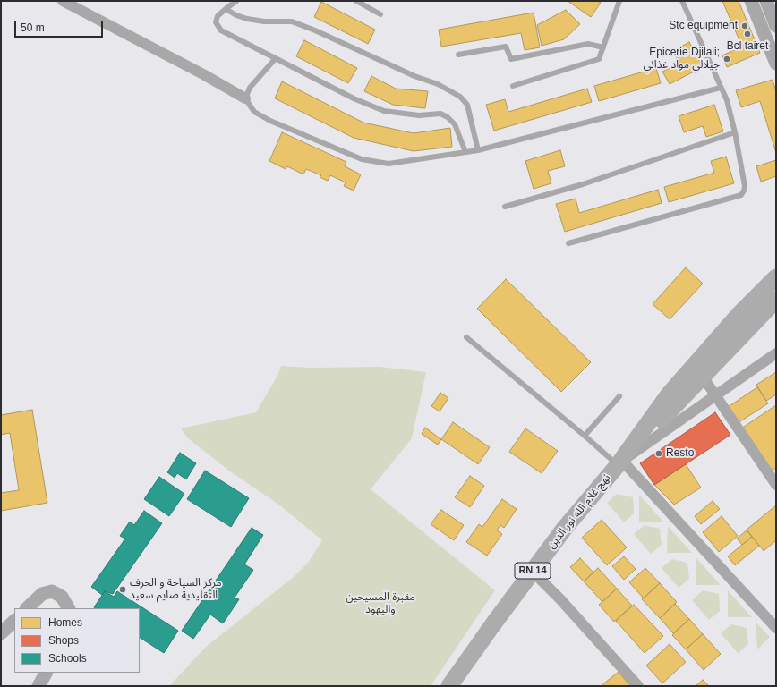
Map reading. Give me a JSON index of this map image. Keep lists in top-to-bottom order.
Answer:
{
  "streets": {
    "main road": ["نهج غلام الله نور الدين", "RN 14"]
  },
  "crossings": [
    ["نهج غلام الله نور الدين", "RN 14"]
  ],
  "parks": ["مقبرة المسيحين واليهود"],
  "places": [
    "Stc equipment",
    "Bcl tairet",
    "Epicerie Djilali; جيلالي مواد غذائي",
    "Resto",
    "مركز السياحة و الحرف التقليدية صايم سعيد"
  ],
  "legend": ["Homes", "Shops", "Schools"],
  "scale_bar": "50 m"
}
